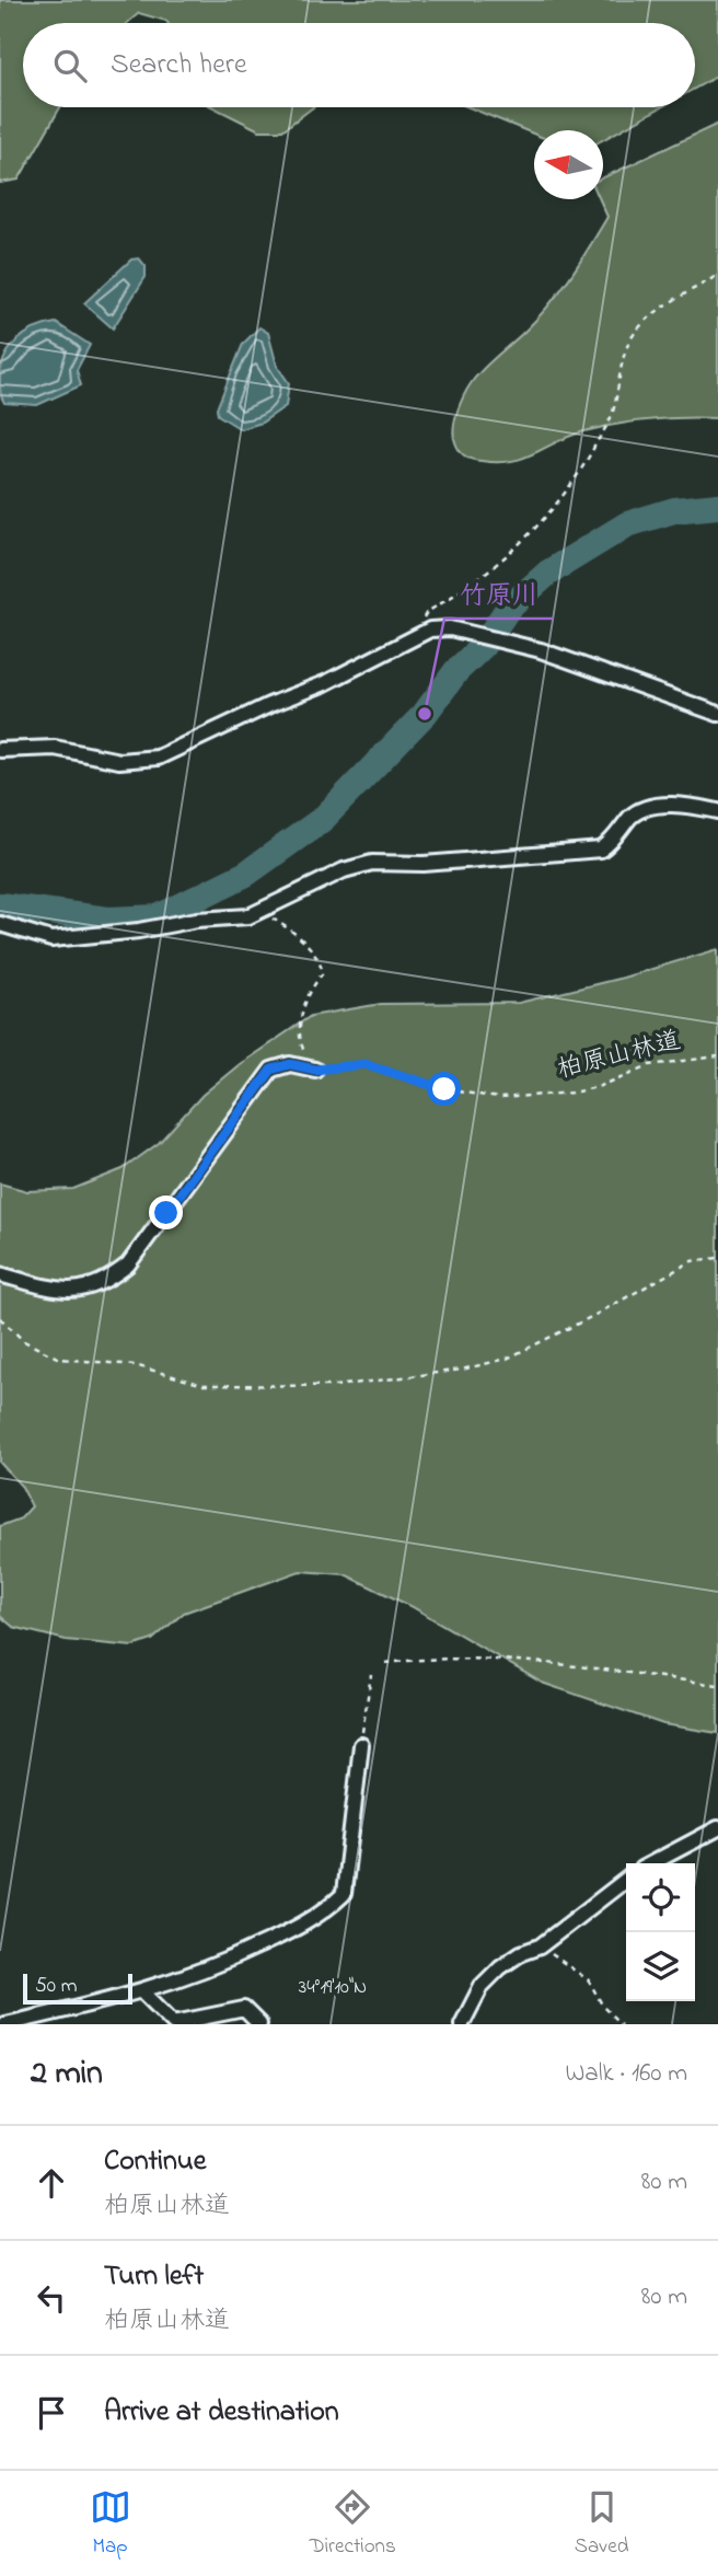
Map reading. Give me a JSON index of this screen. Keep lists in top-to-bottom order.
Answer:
{
  "streets": {
    "path": ["柏原山林道"]
  },
  "places": ["竹原川"],
  "scale_bar": "50 m",
  "north": "left",
  "page": {
    "search": "Search here",
    "scale": "50 m",
    "heading": ["2 min", "Walk · 160 m"],
    "list": [
      ["Continue", "柏原山林道", "80 m"],
      ["Turn left", "柏原山林道", "80 m"],
      "Arrive at destination"
    ],
    "nav": ["Map", "Directions", "Saved"]
  },
  "coordinates": ["34°19'10\"N"]
}
